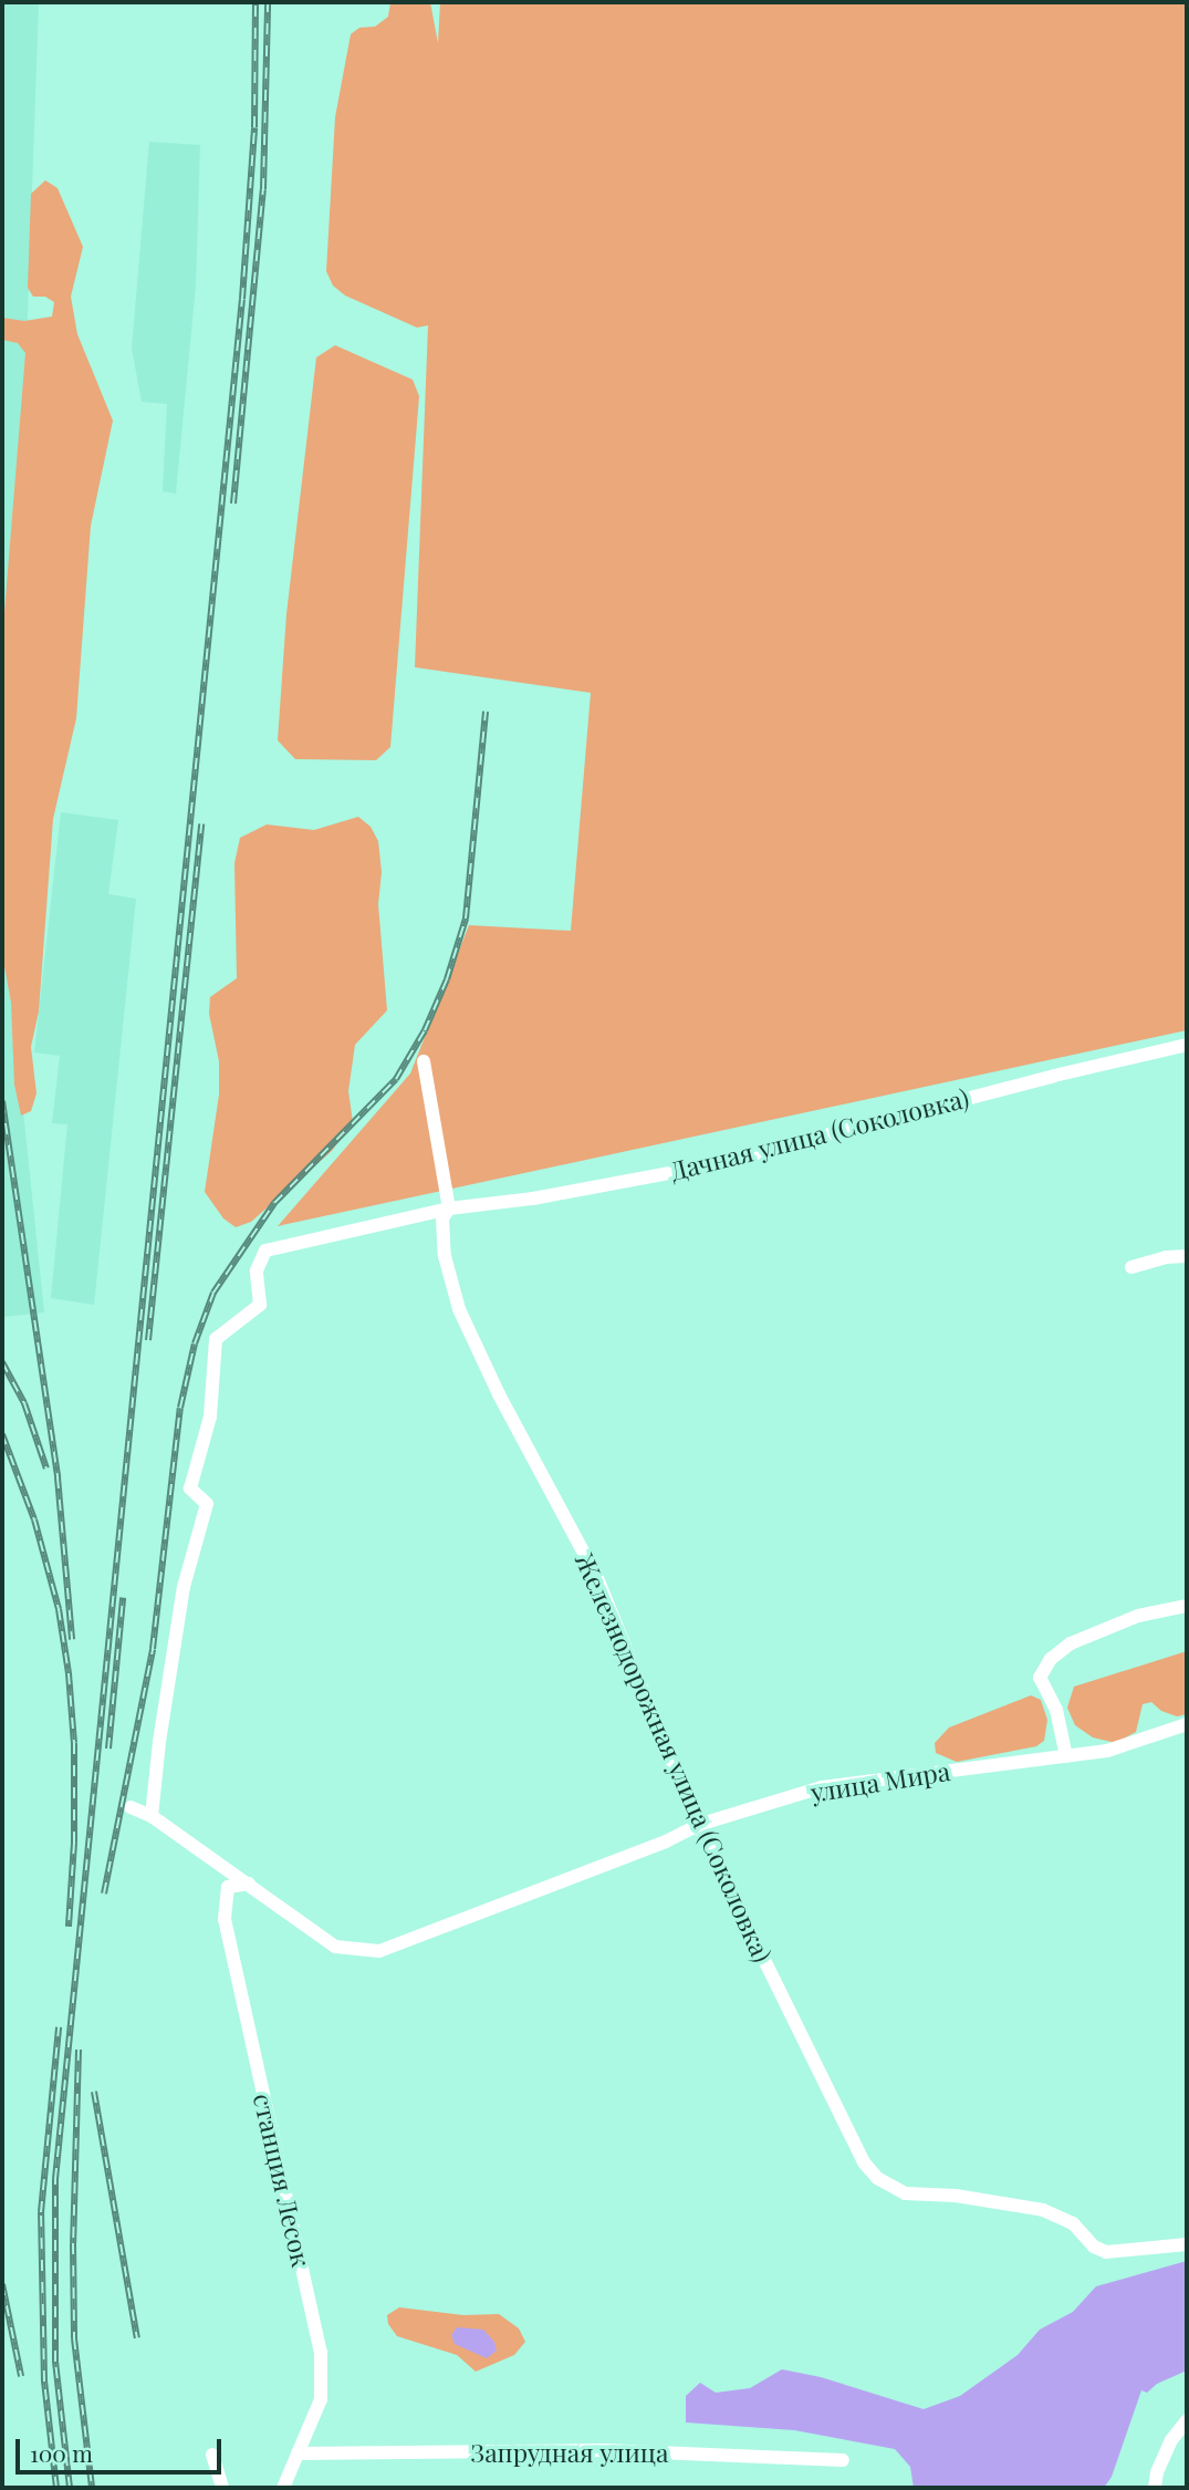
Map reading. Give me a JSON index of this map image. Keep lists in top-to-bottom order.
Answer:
{
  "streets": {
    "street": [
      "Дачная улица (Соколовка)",
      "Железнодорожная улица (Соколовка)",
      "улица Мира",
      "станция Лесок",
      "Запрудная улица"
    ]
  },
  "crossings": [
    ["Дачная улица (Соколовка)", "Железнодорожная улица (Соколовка)"],
    ["Дачная улица (Соколовка)", "улица Мира"],
    ["Железнодорожная улица (Соколовка)", "улица Мира"],
    ["улица Мира", "станция Лесок"],
    ["станция Лесок", "Запрудная улица"]
  ],
  "scale_bar": "100 m"
}
